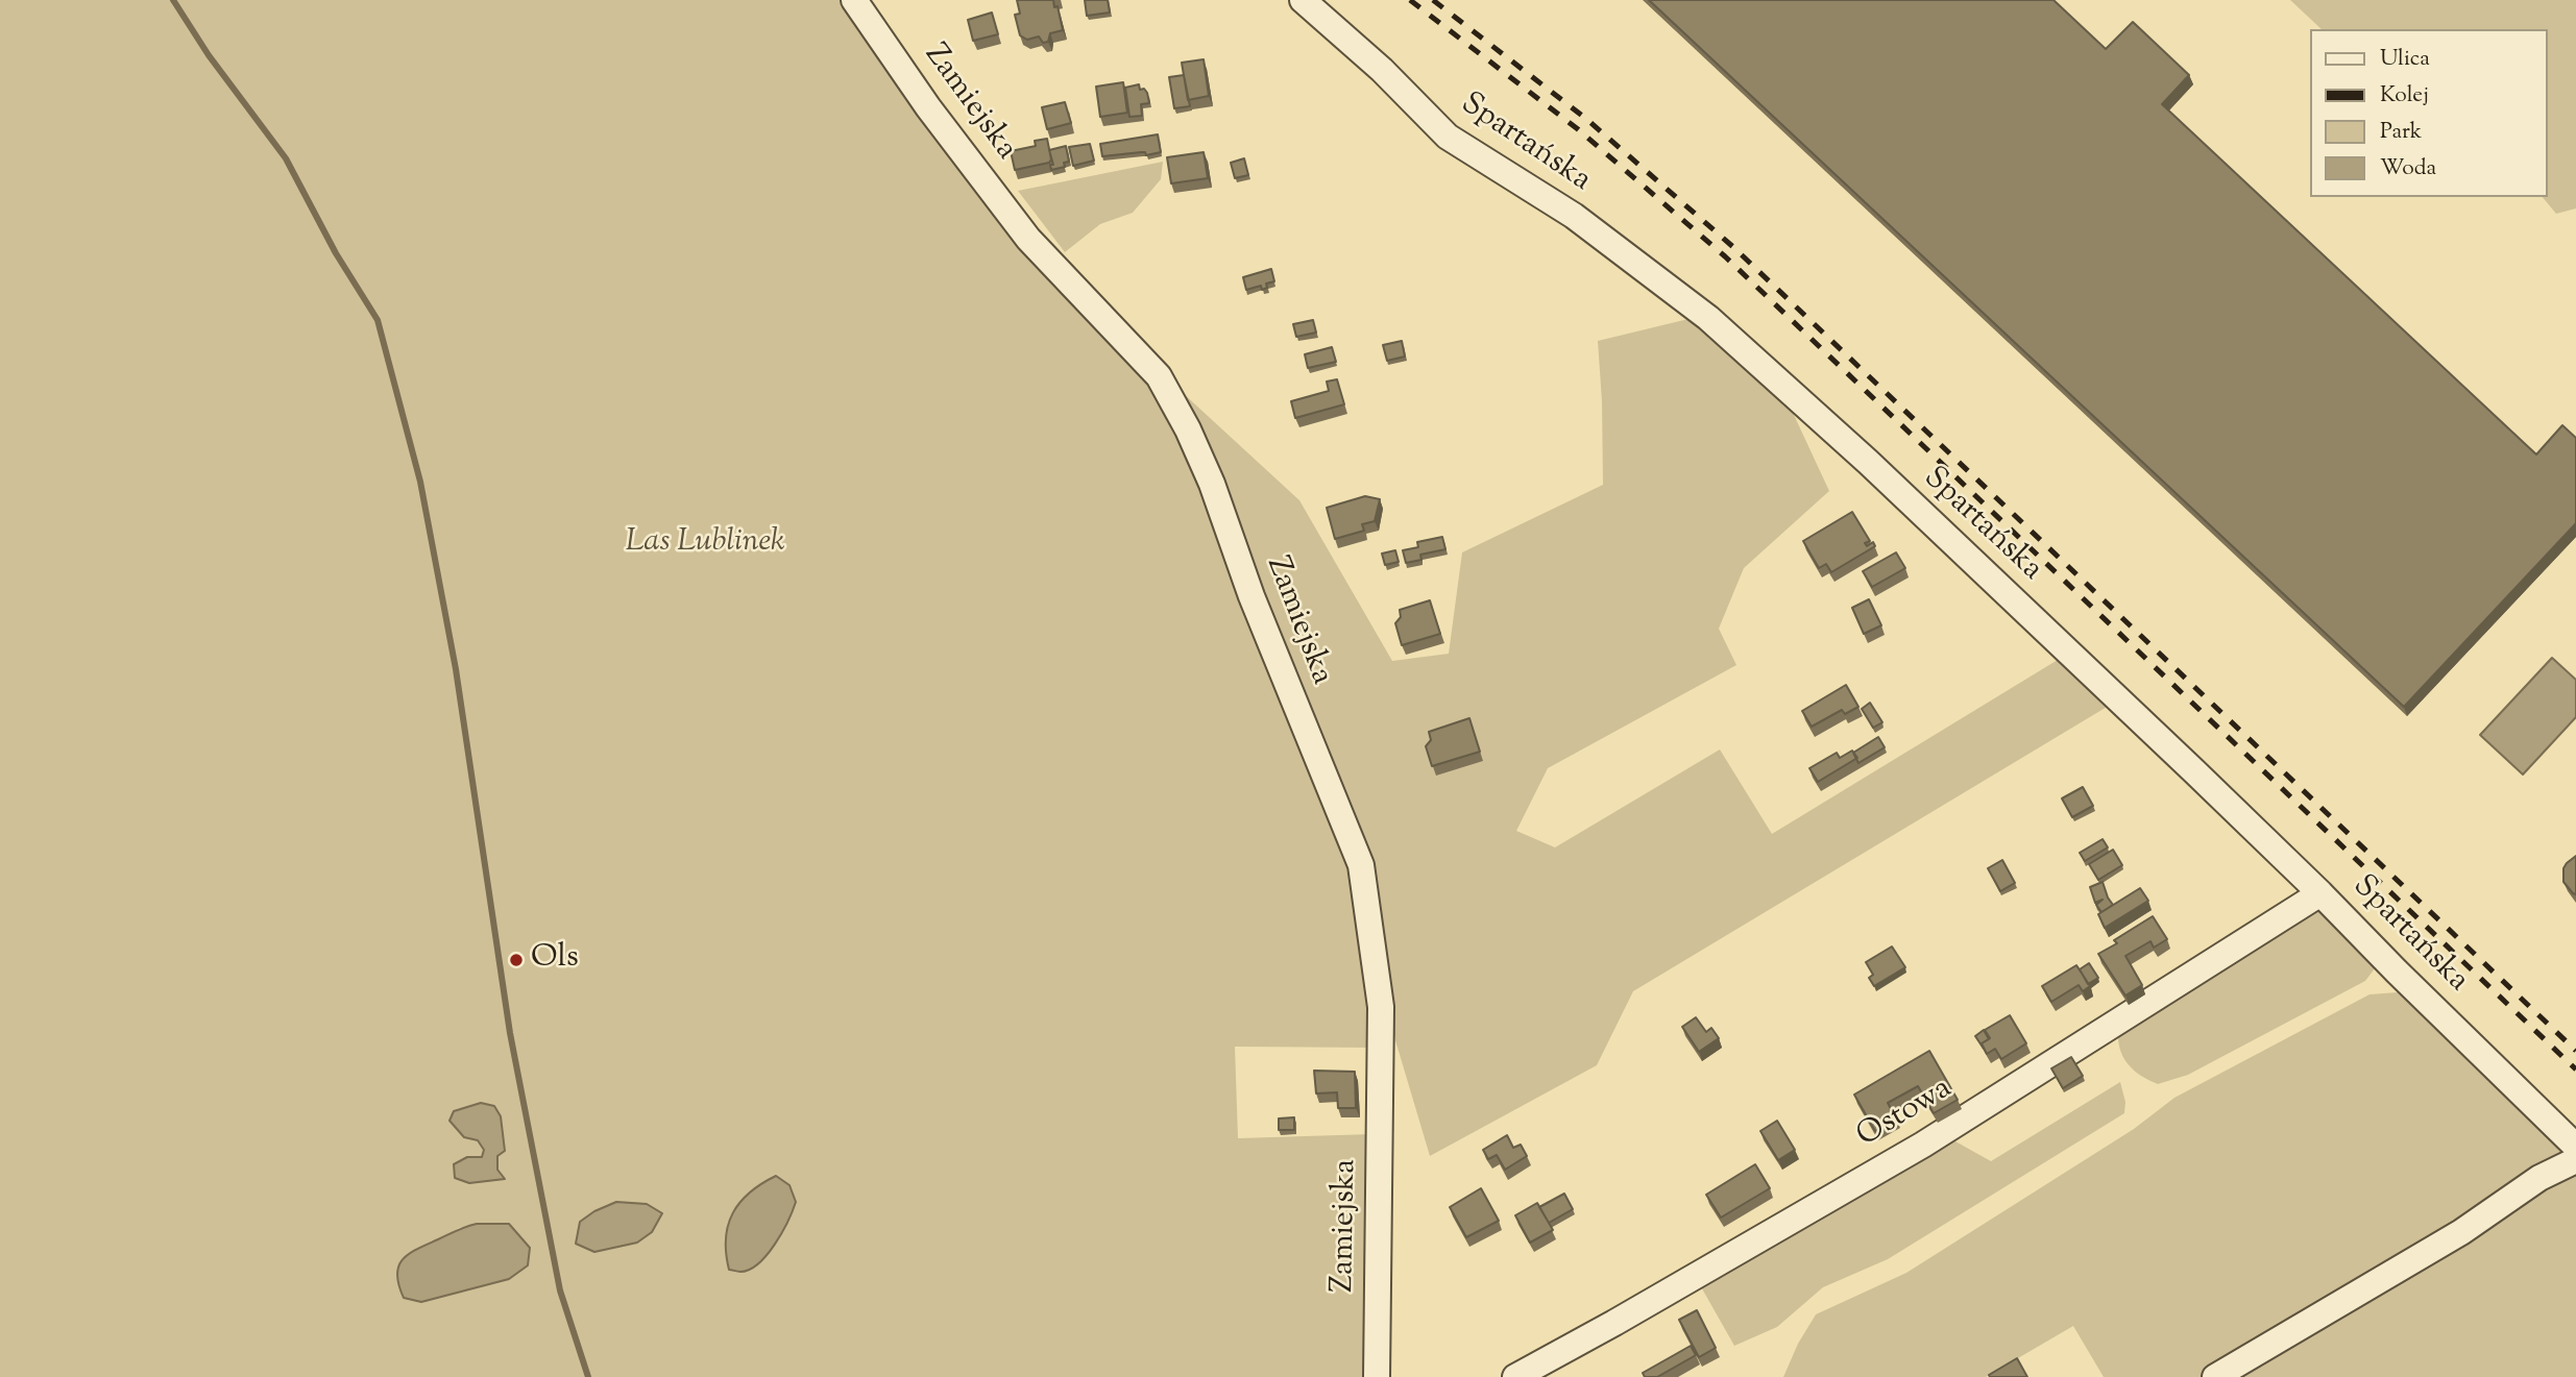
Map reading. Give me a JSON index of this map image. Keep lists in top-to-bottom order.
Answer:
{
  "streets": {
    "street": ["Zamiejska", "Spartańska", "Ostowa"]
  },
  "crossings": [
    ["Spartańska", "Ostowa"]
  ],
  "parks": ["Las Lublinek"],
  "places": ["Ols"],
  "legend": [
    "Ulica",
    "Kolej",
    "Park",
    "Woda"
  ]
}
